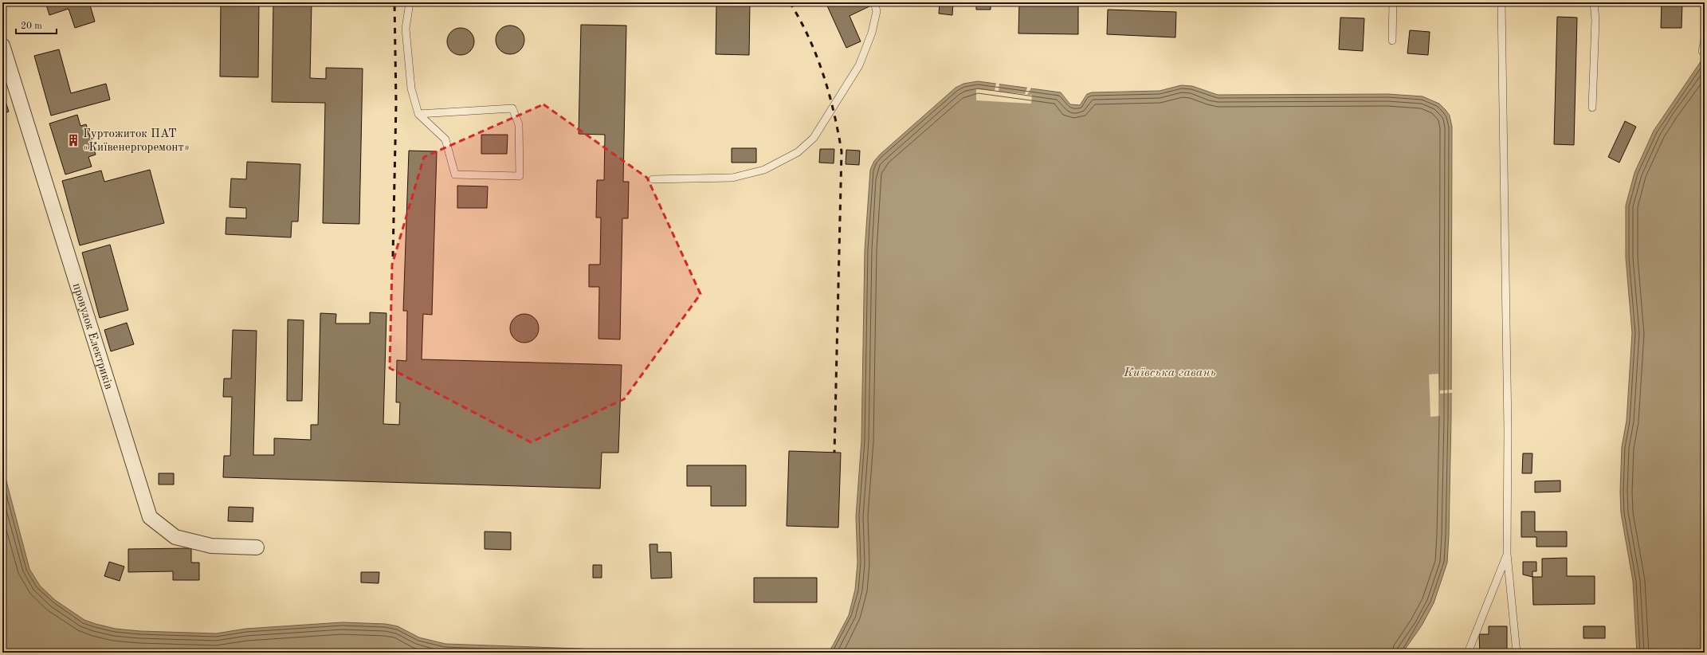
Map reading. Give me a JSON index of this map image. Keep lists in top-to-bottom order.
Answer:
{
  "streets": {
    "street": ["провулок Електриків"]
  },
  "water": ["Київська гавань"],
  "places": {
    "building": ["Гуртожиток ПАТ «Київенергоремонт»"]
  },
  "scale_bar": "20 m"
}
